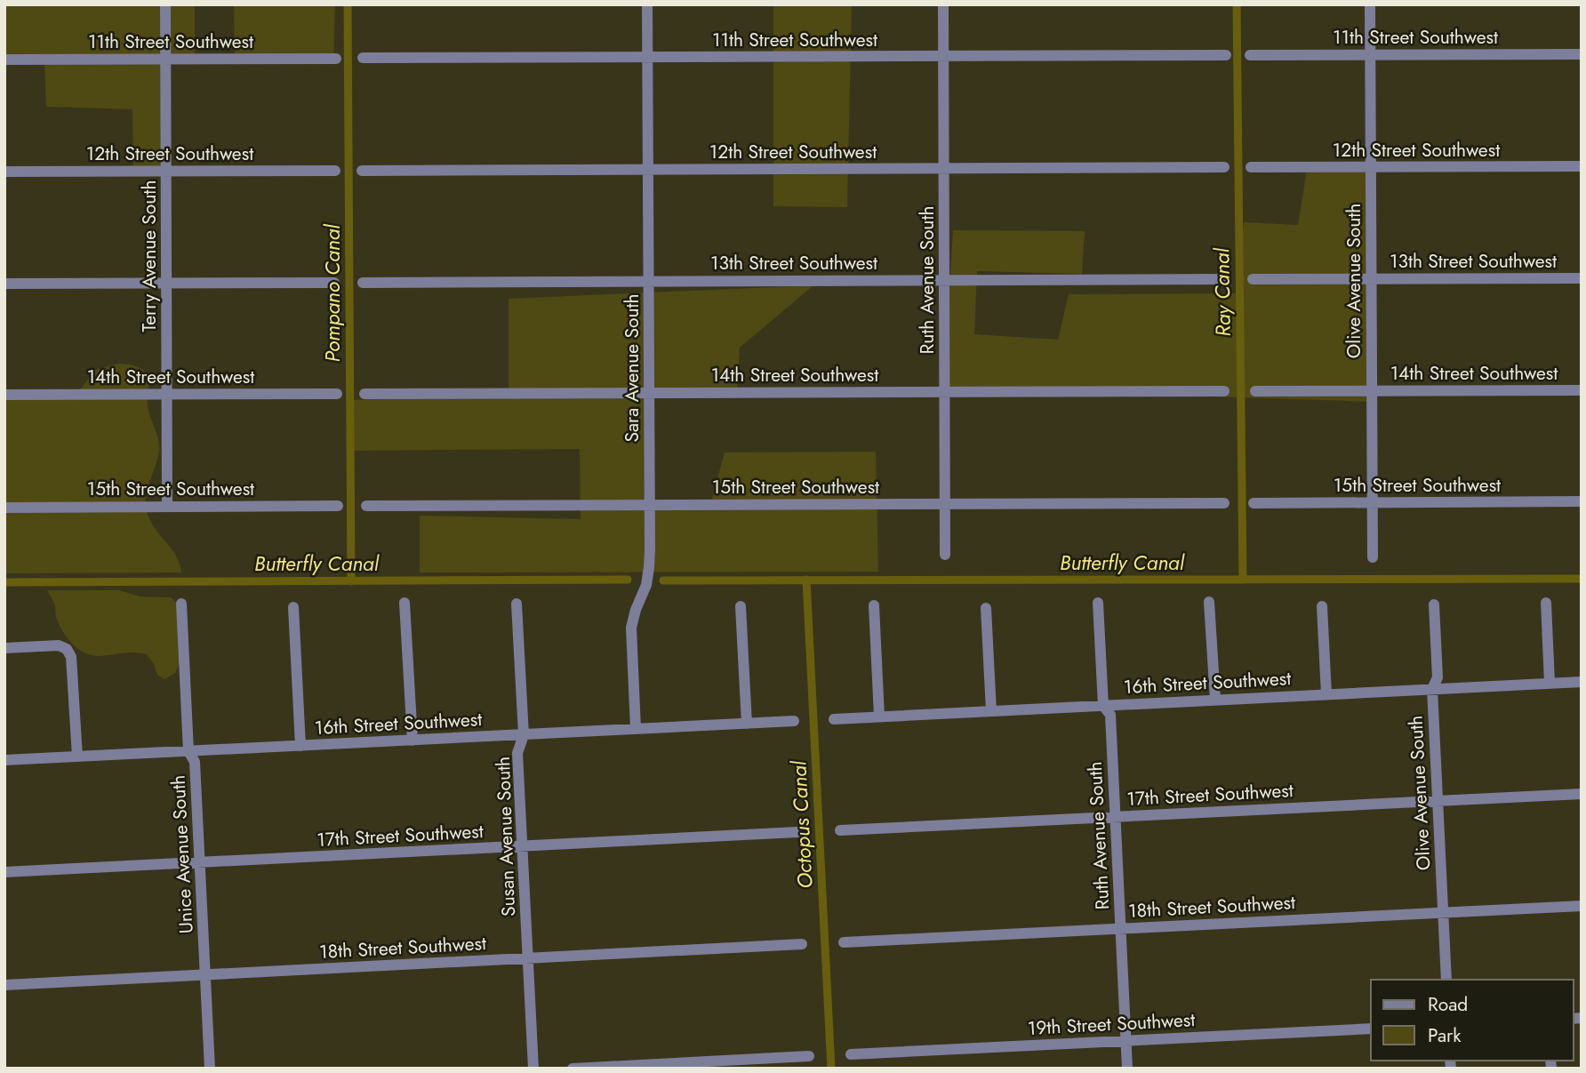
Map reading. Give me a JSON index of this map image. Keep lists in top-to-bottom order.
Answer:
{
  "streets": {
    "street": [
      "11th Street Southwest",
      "12th Street Southwest",
      "Terry Avenue South",
      "13th Street Southwest",
      "Ruth Avenue South",
      "Olive Avenue South",
      "Sara Avenue South",
      "14th Street Southwest",
      "15th Street Southwest",
      "16th Street Southwest",
      "17th Street Southwest",
      "Susan Avenue South",
      "Unice Avenue South",
      "18th Street Southwest",
      "19th Street Southwest"
    ]
  },
  "crossings": [
    ["11th Street Southwest", "Terry Avenue South"],
    ["11th Street Southwest", "Ruth Avenue South"],
    ["11th Street Southwest", "Olive Avenue South"],
    ["11th Street Southwest", "Sara Avenue South"],
    ["12th Street Southwest", "Terry Avenue South"],
    ["12th Street Southwest", "Ruth Avenue South"],
    ["12th Street Southwest", "Olive Avenue South"],
    ["12th Street Southwest", "Sara Avenue South"],
    ["Terry Avenue South", "14th Street Southwest"],
    ["Terry Avenue South", "15th Street Southwest"],
    ["13th Street Southwest", "Ruth Avenue South"],
    ["13th Street Southwest", "Olive Avenue South"],
    ["13th Street Southwest", "Sara Avenue South"],
    ["Ruth Avenue South", "14th Street Southwest"],
    ["Ruth Avenue South", "15th Street Southwest"],
    ["Ruth Avenue South", "16th Street Southwest"],
    ["Ruth Avenue South", "17th Street Southwest"],
    ["Ruth Avenue South", "18th Street Southwest"],
    ["Ruth Avenue South", "19th Street Southwest"],
    ["Olive Avenue South", "14th Street Southwest"],
    ["Olive Avenue South", "15th Street Southwest"],
    ["Olive Avenue South", "16th Street Southwest"],
    ["Olive Avenue South", "17th Street Southwest"],
    ["Olive Avenue South", "18th Street Southwest"],
    ["Sara Avenue South", "14th Street Southwest"],
    ["Sara Avenue South", "15th Street Southwest"],
    ["Sara Avenue South", "16th Street Southwest"],
    ["16th Street Southwest", "Susan Avenue South"],
    ["16th Street Southwest", "Unice Avenue South"],
    ["17th Street Southwest", "Susan Avenue South"],
    ["17th Street Southwest", "Unice Avenue South"],
    ["Susan Avenue South", "18th Street Southwest"],
    ["Unice Avenue South", "18th Street Southwest"]
  ],
  "water": [
    "Ray Canal",
    "Pompano Canal",
    "Butterfly Canal",
    "Octopus Canal"
  ],
  "legend": ["Road", "Park"]
}
